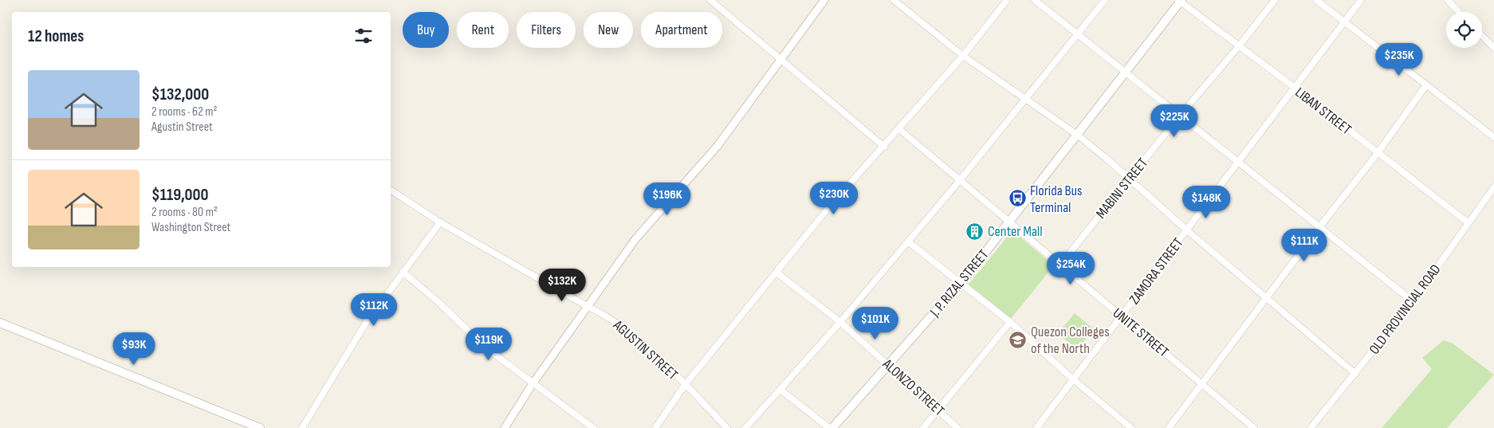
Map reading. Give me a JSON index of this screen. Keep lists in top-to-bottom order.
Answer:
{
  "streets": {
    "main road": ["J. P. RIZAL STREET"],
    "street": [
      "LIBAN STREET",
      "MABINI STREET",
      "ZAMORA STREET",
      "OLD PROVINCIAL ROAD",
      "UNITE STREET",
      "AGUSTIN STREET",
      "ALONZO STREET"
    ]
  },
  "crossings": [
    ["LIBAN STREET", "MABINI STREET"],
    ["LIBAN STREET", "ZAMORA STREET"],
    ["LIBAN STREET", "J. P. RIZAL STREET"],
    ["LIBAN STREET", "OLD PROVINCIAL ROAD"],
    ["MABINI STREET", "UNITE STREET"],
    ["ZAMORA STREET", "UNITE STREET"],
    ["J. P. RIZAL STREET", "UNITE STREET"],
    ["J. P. RIZAL STREET", "ALONZO STREET"]
  ],
  "places": {
    "bus stop": ["Florida Bus Terminal"],
    "building": ["Center Mall"],
    "school or university": ["Quezon Colleges of the North"]
  },
  "page": {
    "chip": [
      "Buy",
      "Rent",
      "Filters",
      "New",
      "Apartment"
    ],
    "heading": "12 homes",
    "price": [
      "$235K",
      "$225K",
      "$230K",
      "$196K",
      "$148K",
      "$111K",
      "$254K",
      "$132K",
      "$112K",
      "$101K",
      "$119K",
      "$93K"
    ],
    "list": [
      {
        "name": "$132,000",
        "note": "2 rooms · 62 m² · Agustin Street"
      },
      {
        "name": "$119,000",
        "note": "2 rooms · 80 m² · Washington Street"
      }
    ]
  }
}
